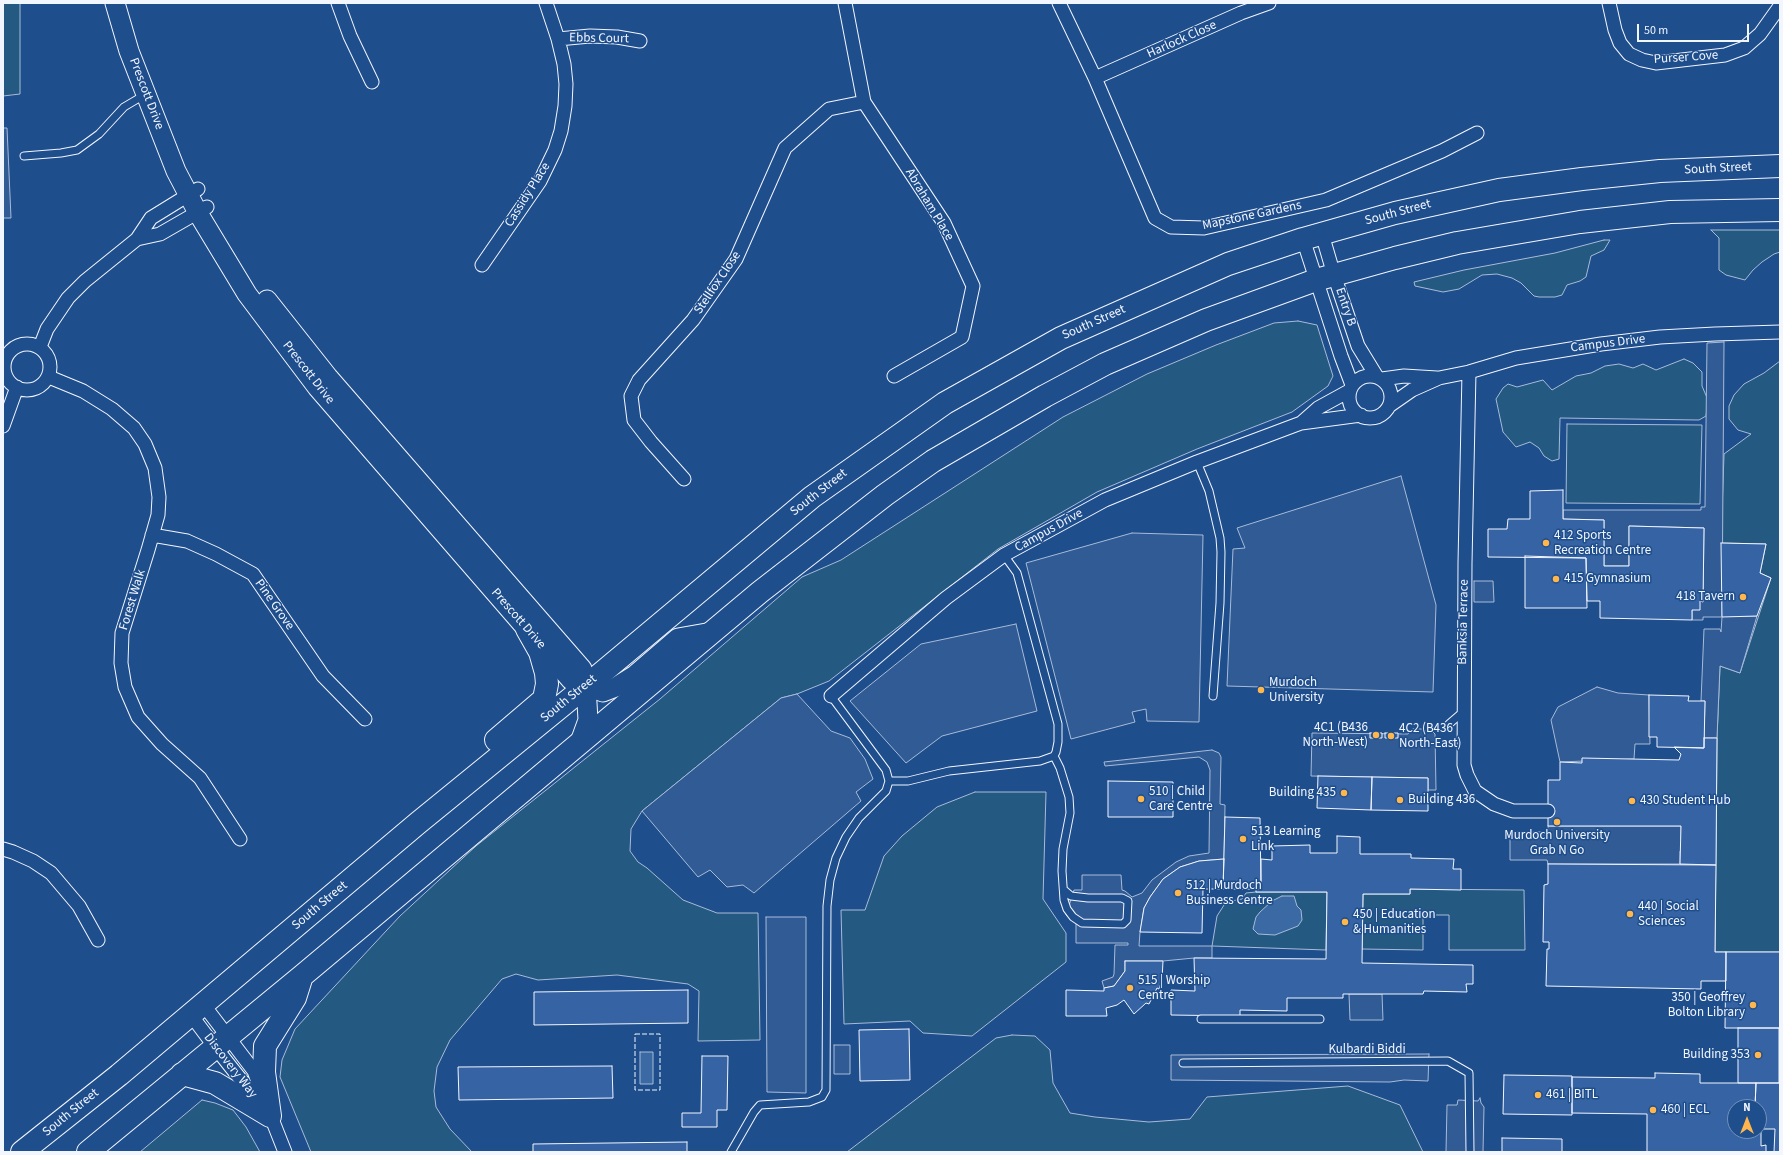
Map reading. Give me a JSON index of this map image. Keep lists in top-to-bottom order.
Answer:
{
  "streets": {
    "highway": ["South Street"],
    "street": [
      "Ebbs Court",
      "Harlock Close",
      "Purser Cove",
      "Prescott Drive",
      "Cassidy Place",
      "Abraham Place",
      "Mapstone Gardens",
      "Stellfox Close",
      "Entry B",
      "Campus Drive",
      "Forest Walk",
      "Pine Grove",
      "Banksia Terrace",
      "Discovery Way"
    ],
    "lane": ["Kulbardi Biddi"]
  },
  "crossings": [
    ["Ebbs Court", "Cassidy Place"],
    ["Harlock Close", "Mapstone Gardens"],
    ["Prescott Drive", "South Street"],
    ["South Street", "Entry B"],
    ["South Street", "Discovery Way"],
    ["Abraham Place", "Stellfox Close"],
    ["Entry B", "Campus Drive"],
    ["Campus Drive", "Banksia Terrace"],
    ["Forest Walk", "Pine Grove"]
  ],
  "places": [
    "412 Sports Recreation Centre",
    "415 Gymnasium",
    "418 Tavern",
    "Murdoch University",
    "4C1 (B436 North-West)",
    "4C2 (B436 North-East)",
    "Building 435",
    "510 | Child Care Centre",
    "Building 436",
    "430 Student Hub",
    "Murdoch University Grab N Go",
    "513 Learning Link",
    "512 | Murdoch Business Centre",
    "440 | Social Sciences",
    "450 | Education & Humanities",
    "515 | Worship Centre",
    "350 | Geoffrey Bolton Library",
    "Building 353",
    "461 | BITL",
    "460 | ECL"
  ],
  "scale_bar": "50 m",
  "north": "top"
}
